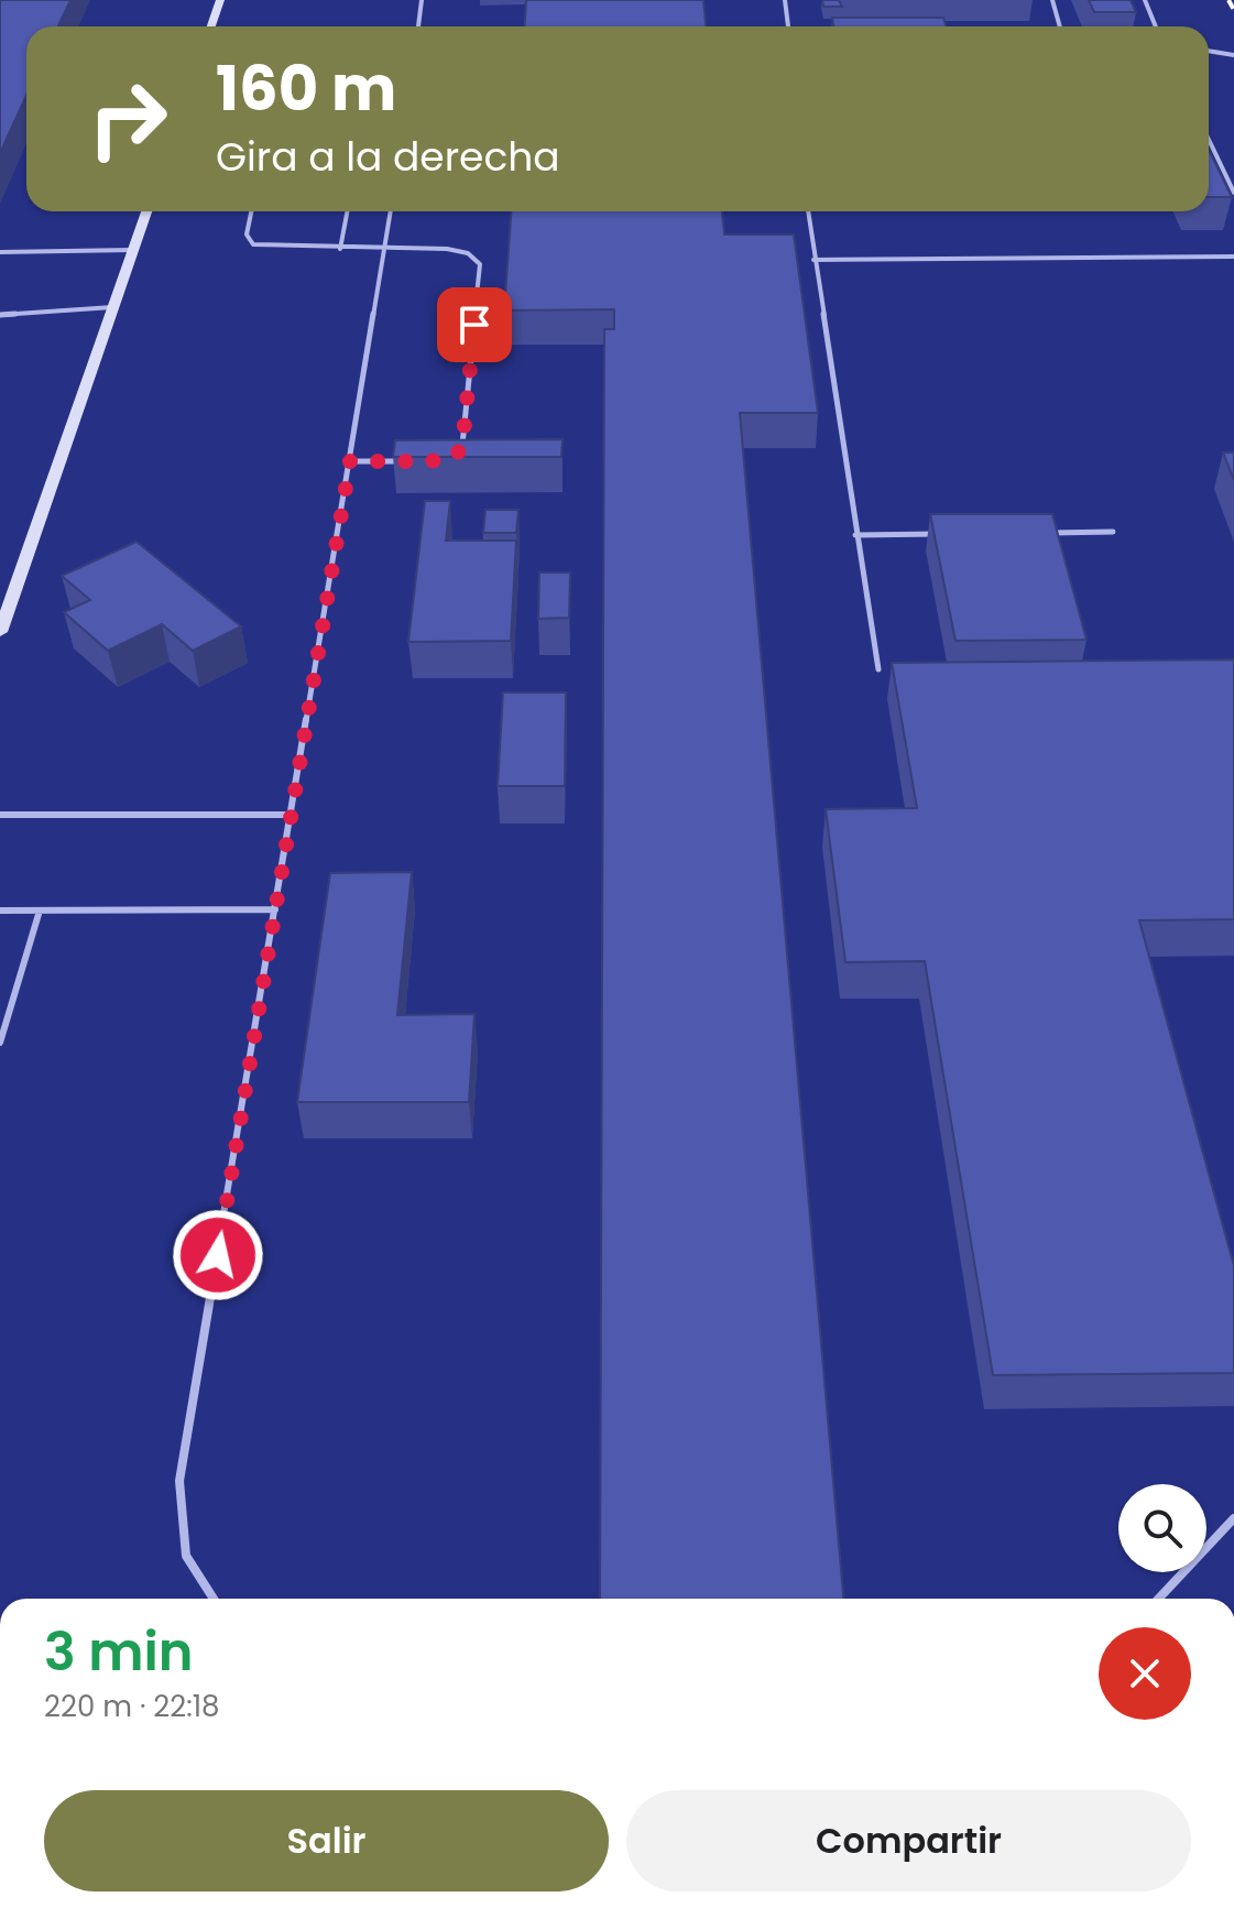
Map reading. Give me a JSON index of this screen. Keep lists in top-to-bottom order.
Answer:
{
  "page": {
    "turn": ["160 m", "Gira a la derecha"],
    "heading": ["3 min", "220 m · 22:18"],
    "buttons": ["Salir", "Compartir"]
  }
}
